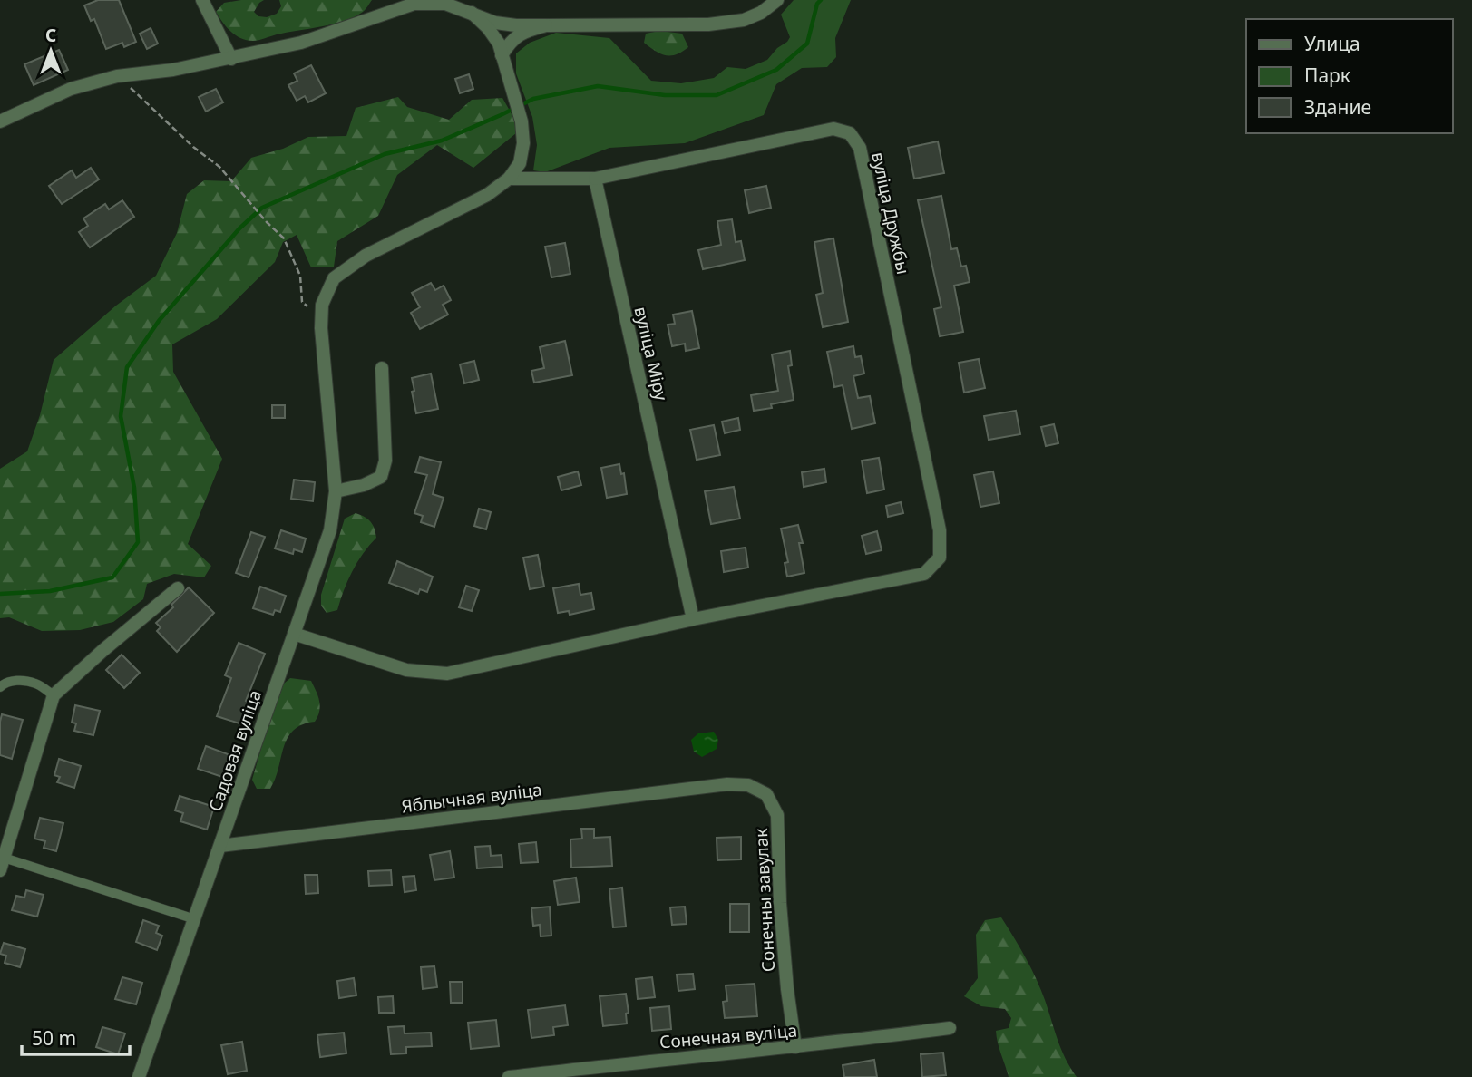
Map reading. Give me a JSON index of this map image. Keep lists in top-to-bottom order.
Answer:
{
  "streets": {
    "street": [
      "вуліца Дружбы",
      "вуліца Міру",
      "Садовая вуліца",
      "Яблычная вуліца",
      "Сонечны завулак",
      "Сонечная вуліца"
    ]
  },
  "crossings": [
    ["вуліца Дружбы", "вуліца Міру"],
    ["Садовая вуліца", "Яблычная вуліца"],
    ["Яблычная вуліца", "Сонечны завулак"],
    ["Сонечны завулак", "Сонечная вуліца"]
  ],
  "legend": ["Улица", "Парк", "Здание"],
  "scale_bar": "50 m",
  "north": "top"
}
